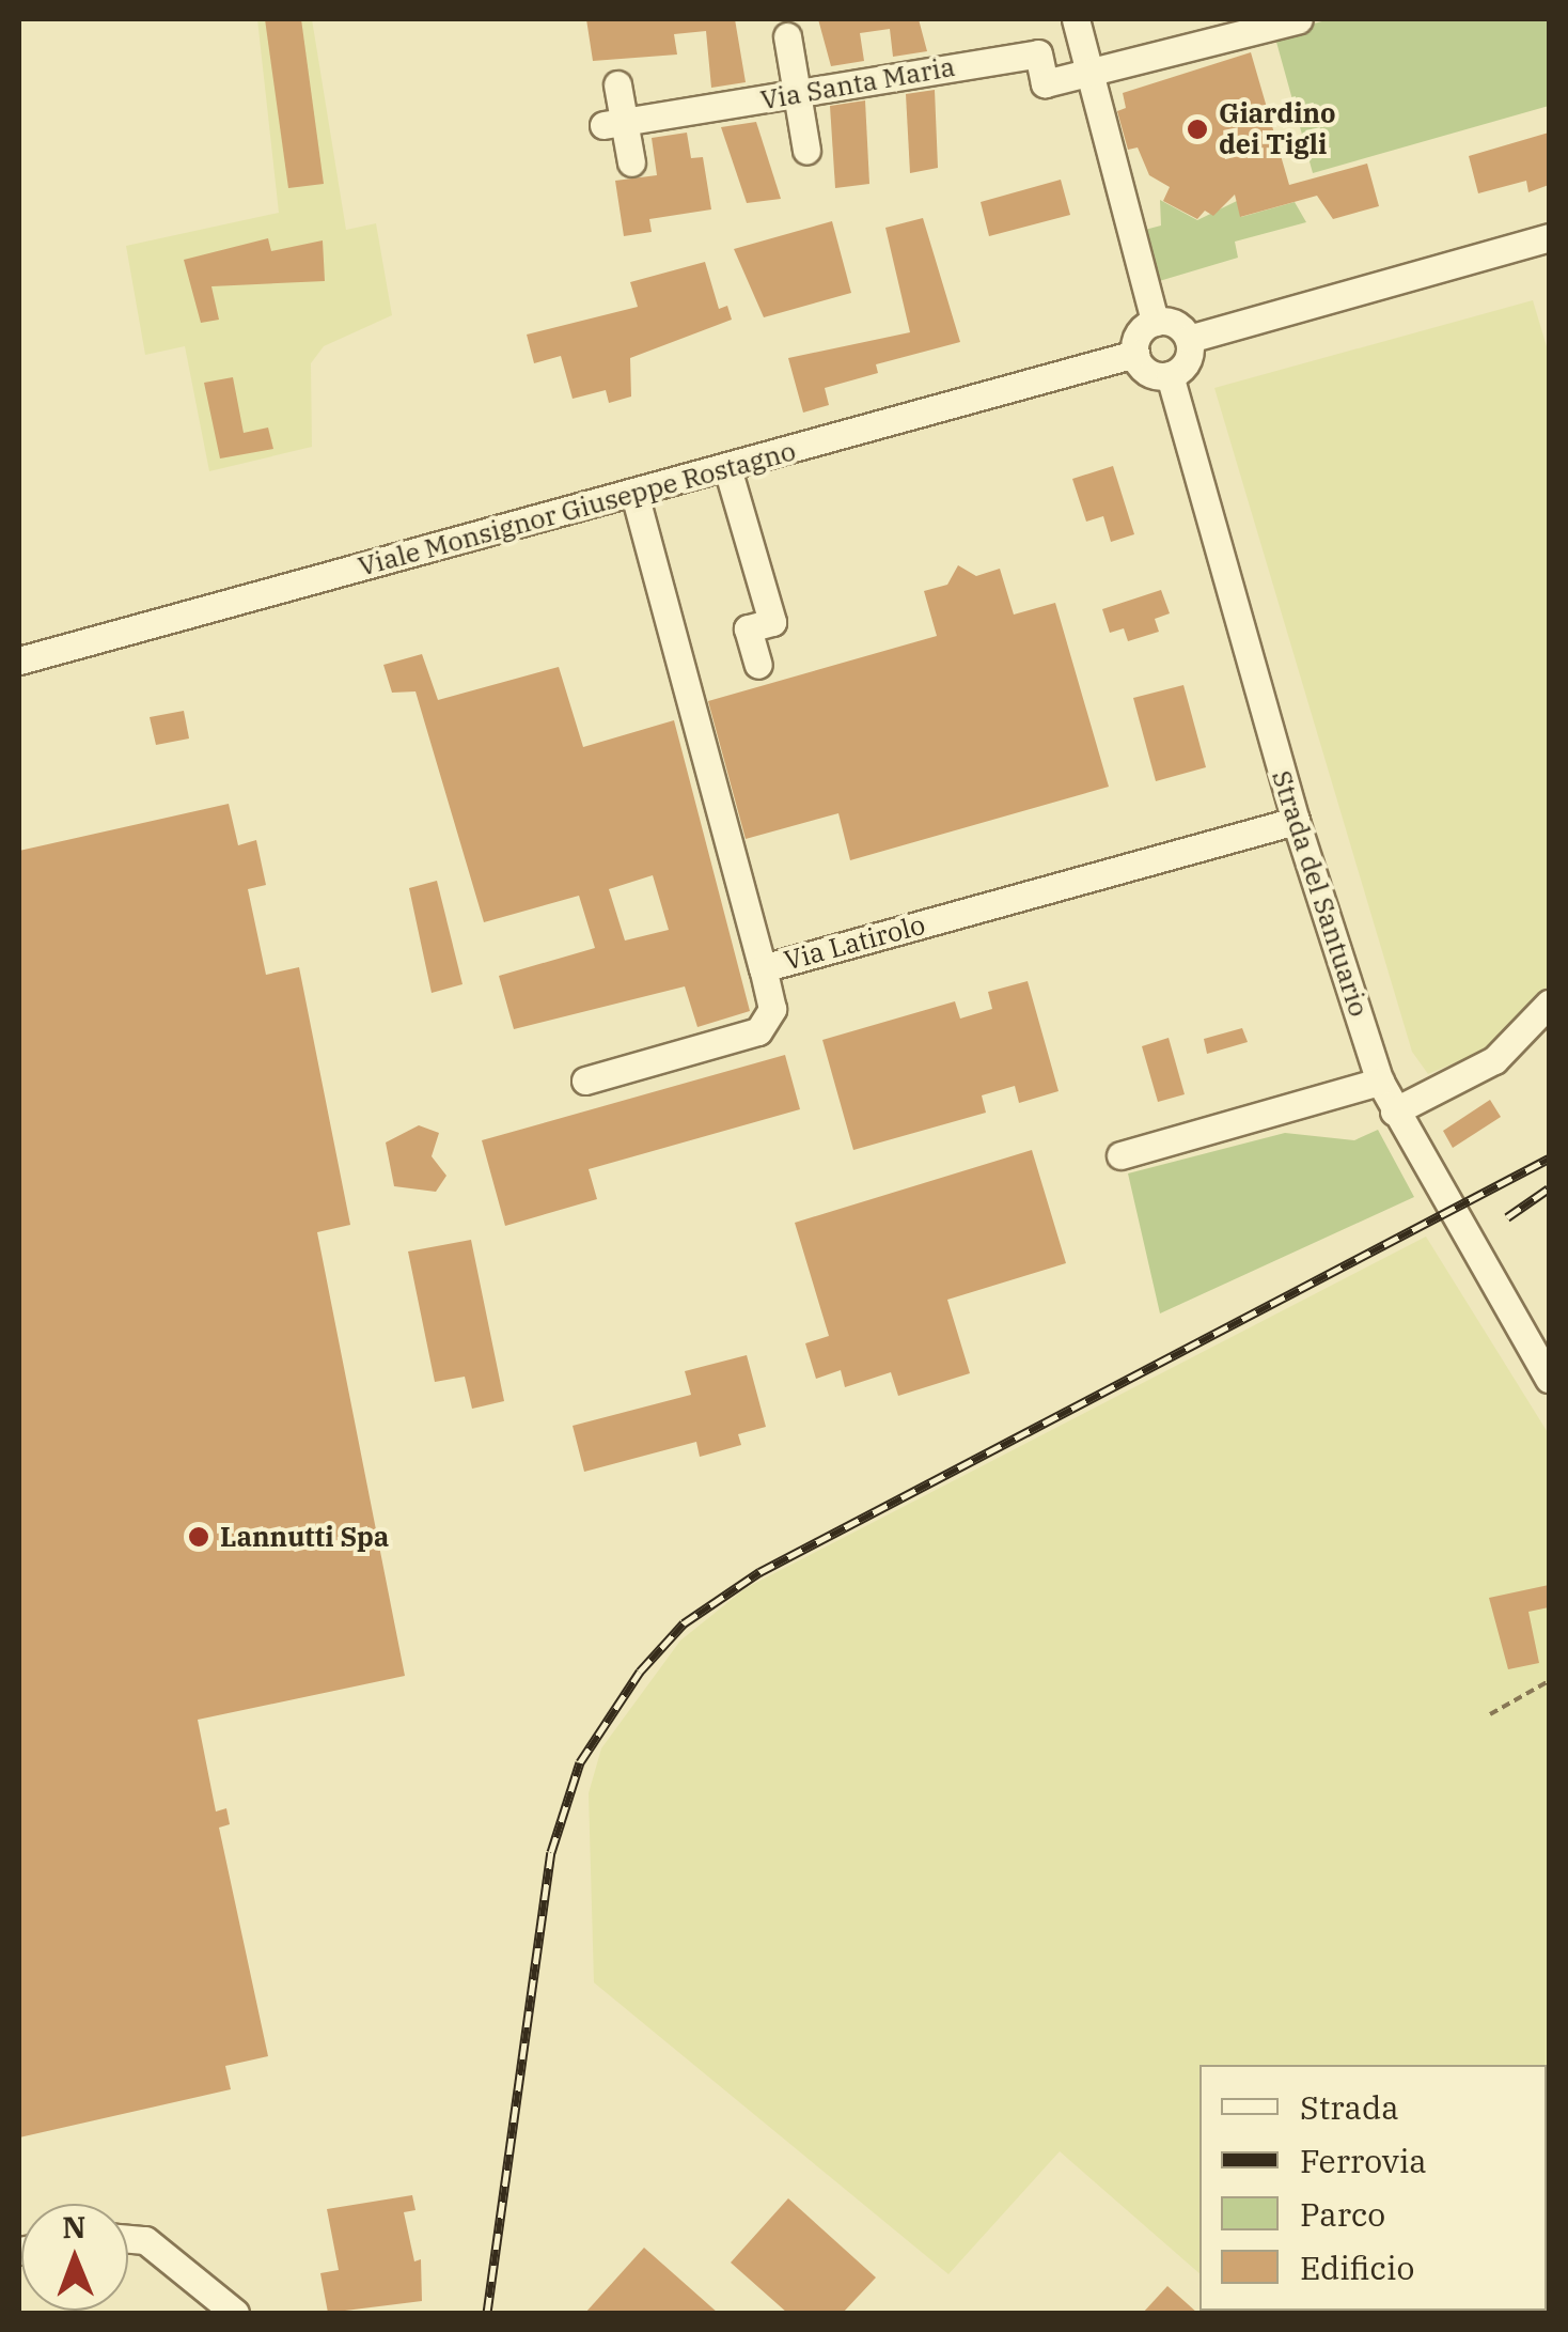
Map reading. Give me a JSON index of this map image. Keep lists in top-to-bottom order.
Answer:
{
  "streets": {
    "street": [
      "Via Santa Maria",
      "Viale Monsignor Giuseppe Rostagno",
      "Strada del Santuario",
      "Via Latirolo"
    ]
  },
  "crossings": [
    ["Viale Monsignor Giuseppe Rostagno", "Strada del Santuario"],
    ["Viale Monsignor Giuseppe Rostagno", "Via Latirolo"],
    ["Strada del Santuario", "Via Latirolo"]
  ],
  "places": ["Giardino dei Tigli", "Lannutti Spa"],
  "legend": [
    "Strada",
    "Ferrovia",
    "Parco",
    "Edificio"
  ],
  "north": "top"
}
